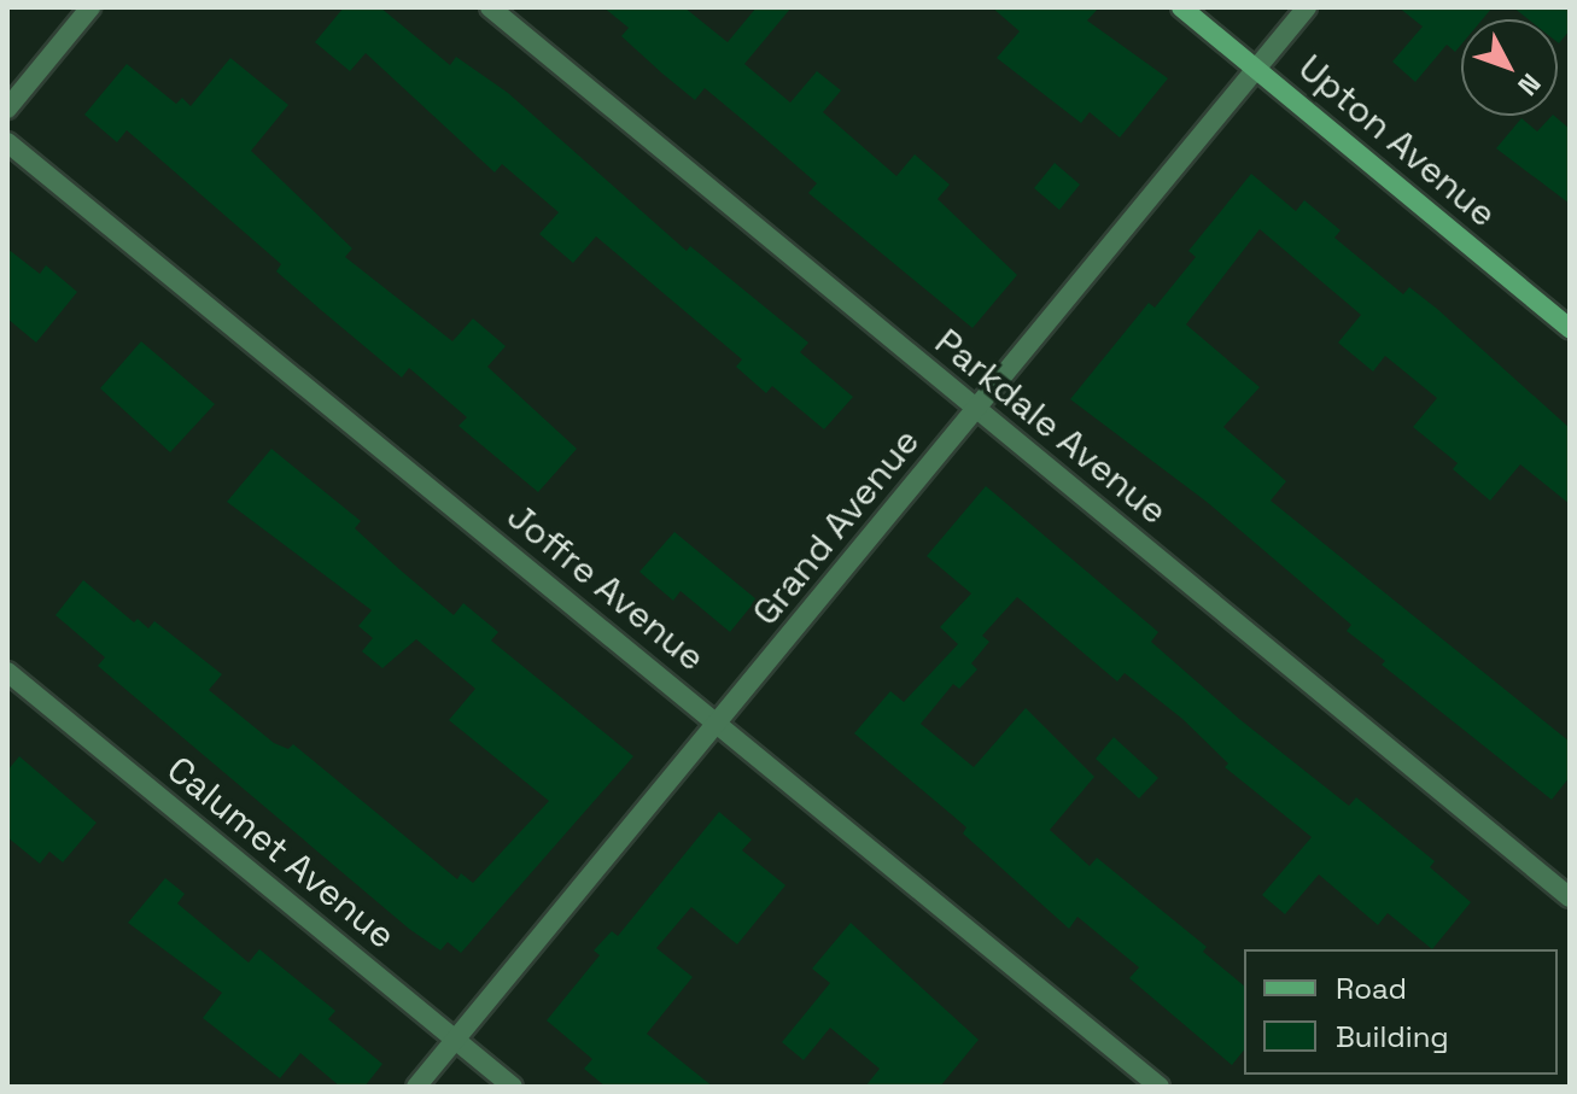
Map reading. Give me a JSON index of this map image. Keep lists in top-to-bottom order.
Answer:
{
  "streets": {
    "street": [
      "Upton Avenue",
      "Parkdale Avenue",
      "Grand Avenue",
      "Joffre Avenue",
      "Calumet Avenue"
    ]
  },
  "crossings": [
    ["Upton Avenue", "Grand Avenue"],
    ["Parkdale Avenue", "Grand Avenue"],
    ["Grand Avenue", "Joffre Avenue"],
    ["Grand Avenue", "Calumet Avenue"]
  ],
  "legend": ["Road", "Building"],
  "north": "bottom right"
}
